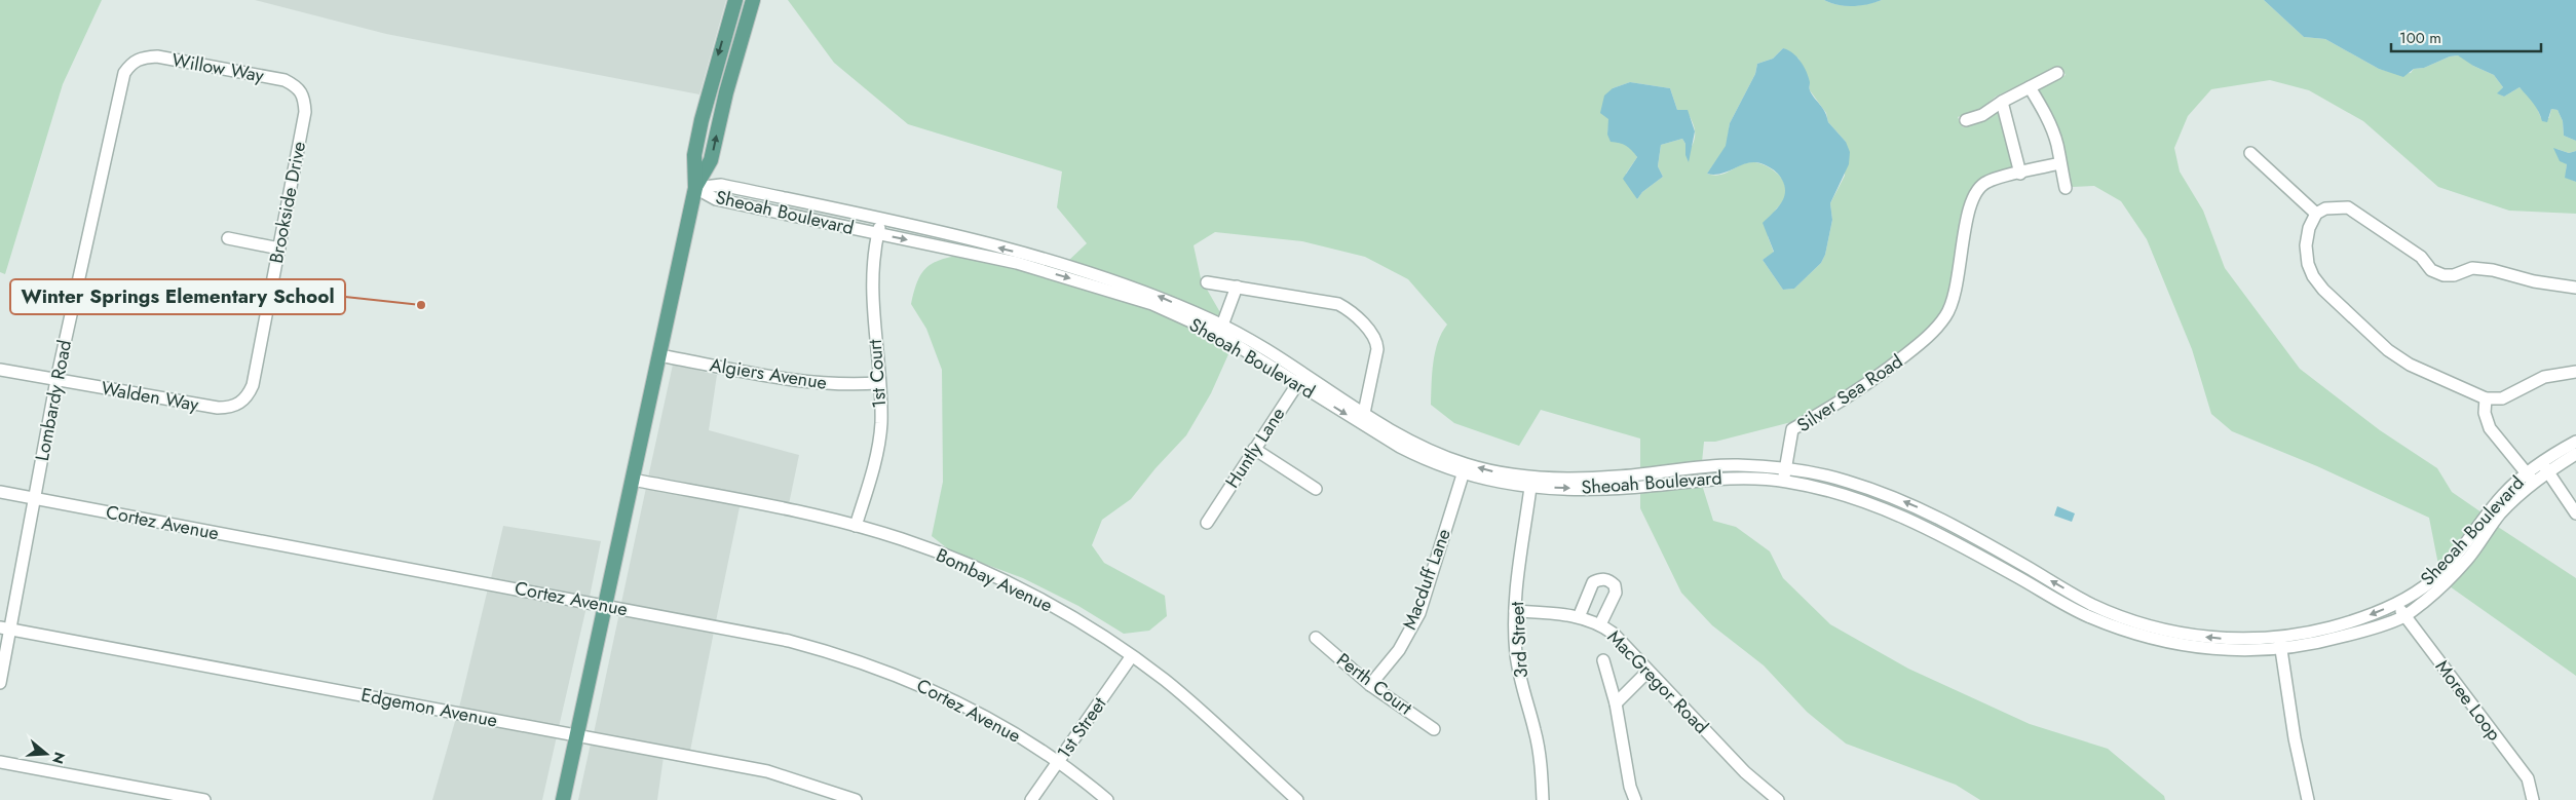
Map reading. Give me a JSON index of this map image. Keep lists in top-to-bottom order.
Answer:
{
  "streets": {
    "street": [
      "Willow Way",
      "Brookside Drive",
      "Sheoah Boulevard",
      "Algiers Avenue",
      "1st Court",
      "Silver Sea Road",
      "Walden Way",
      "Lombardy Road",
      "Huntly Lane",
      "Cortez Avenue",
      "Macduff Lane",
      "Bombay Avenue",
      "3rd Street",
      "MacGregor Road",
      "Perth Court",
      "Moree Loop",
      "Edgemon Avenue",
      "1st Street"
    ]
  },
  "crossings": [
    ["Willow Way", "Brookside Drive"],
    ["Willow Way", "Lombardy Road"],
    ["Brookside Drive", "Walden Way"],
    ["Sheoah Boulevard", "1st Court"],
    ["Sheoah Boulevard", "Silver Sea Road"],
    ["Sheoah Boulevard", "Huntly Lane"],
    ["Sheoah Boulevard", "Macduff Lane"],
    ["Sheoah Boulevard", "3rd Street"],
    ["Sheoah Boulevard", "Moree Loop"],
    ["Algiers Avenue", "1st Court"],
    ["1st Court", "Bombay Avenue"],
    ["Walden Way", "Lombardy Road"],
    ["Lombardy Road", "Cortez Avenue"],
    ["Lombardy Road", "Edgemon Avenue"],
    ["Cortez Avenue", "1st Street"],
    ["Macduff Lane", "Perth Court"],
    ["Bombay Avenue", "1st Street"],
    ["3rd Street", "MacGregor Road"]
  ],
  "places": ["Winter Springs Elementary School"],
  "scale_bar": "100 m",
  "north": "right"
}
